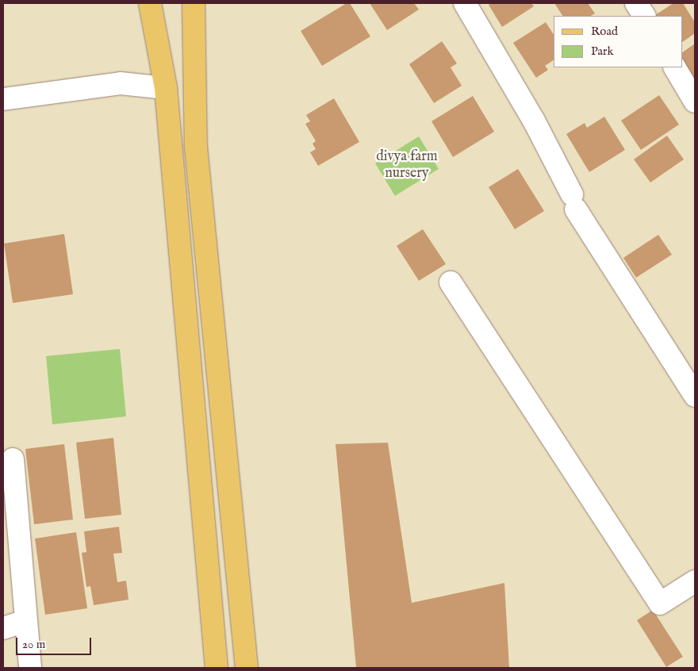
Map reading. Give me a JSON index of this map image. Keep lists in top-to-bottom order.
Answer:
{
  "parks": ["divya farm nursery"],
  "legend": ["Road", "Park"],
  "scale_bar": "20 m"
}
